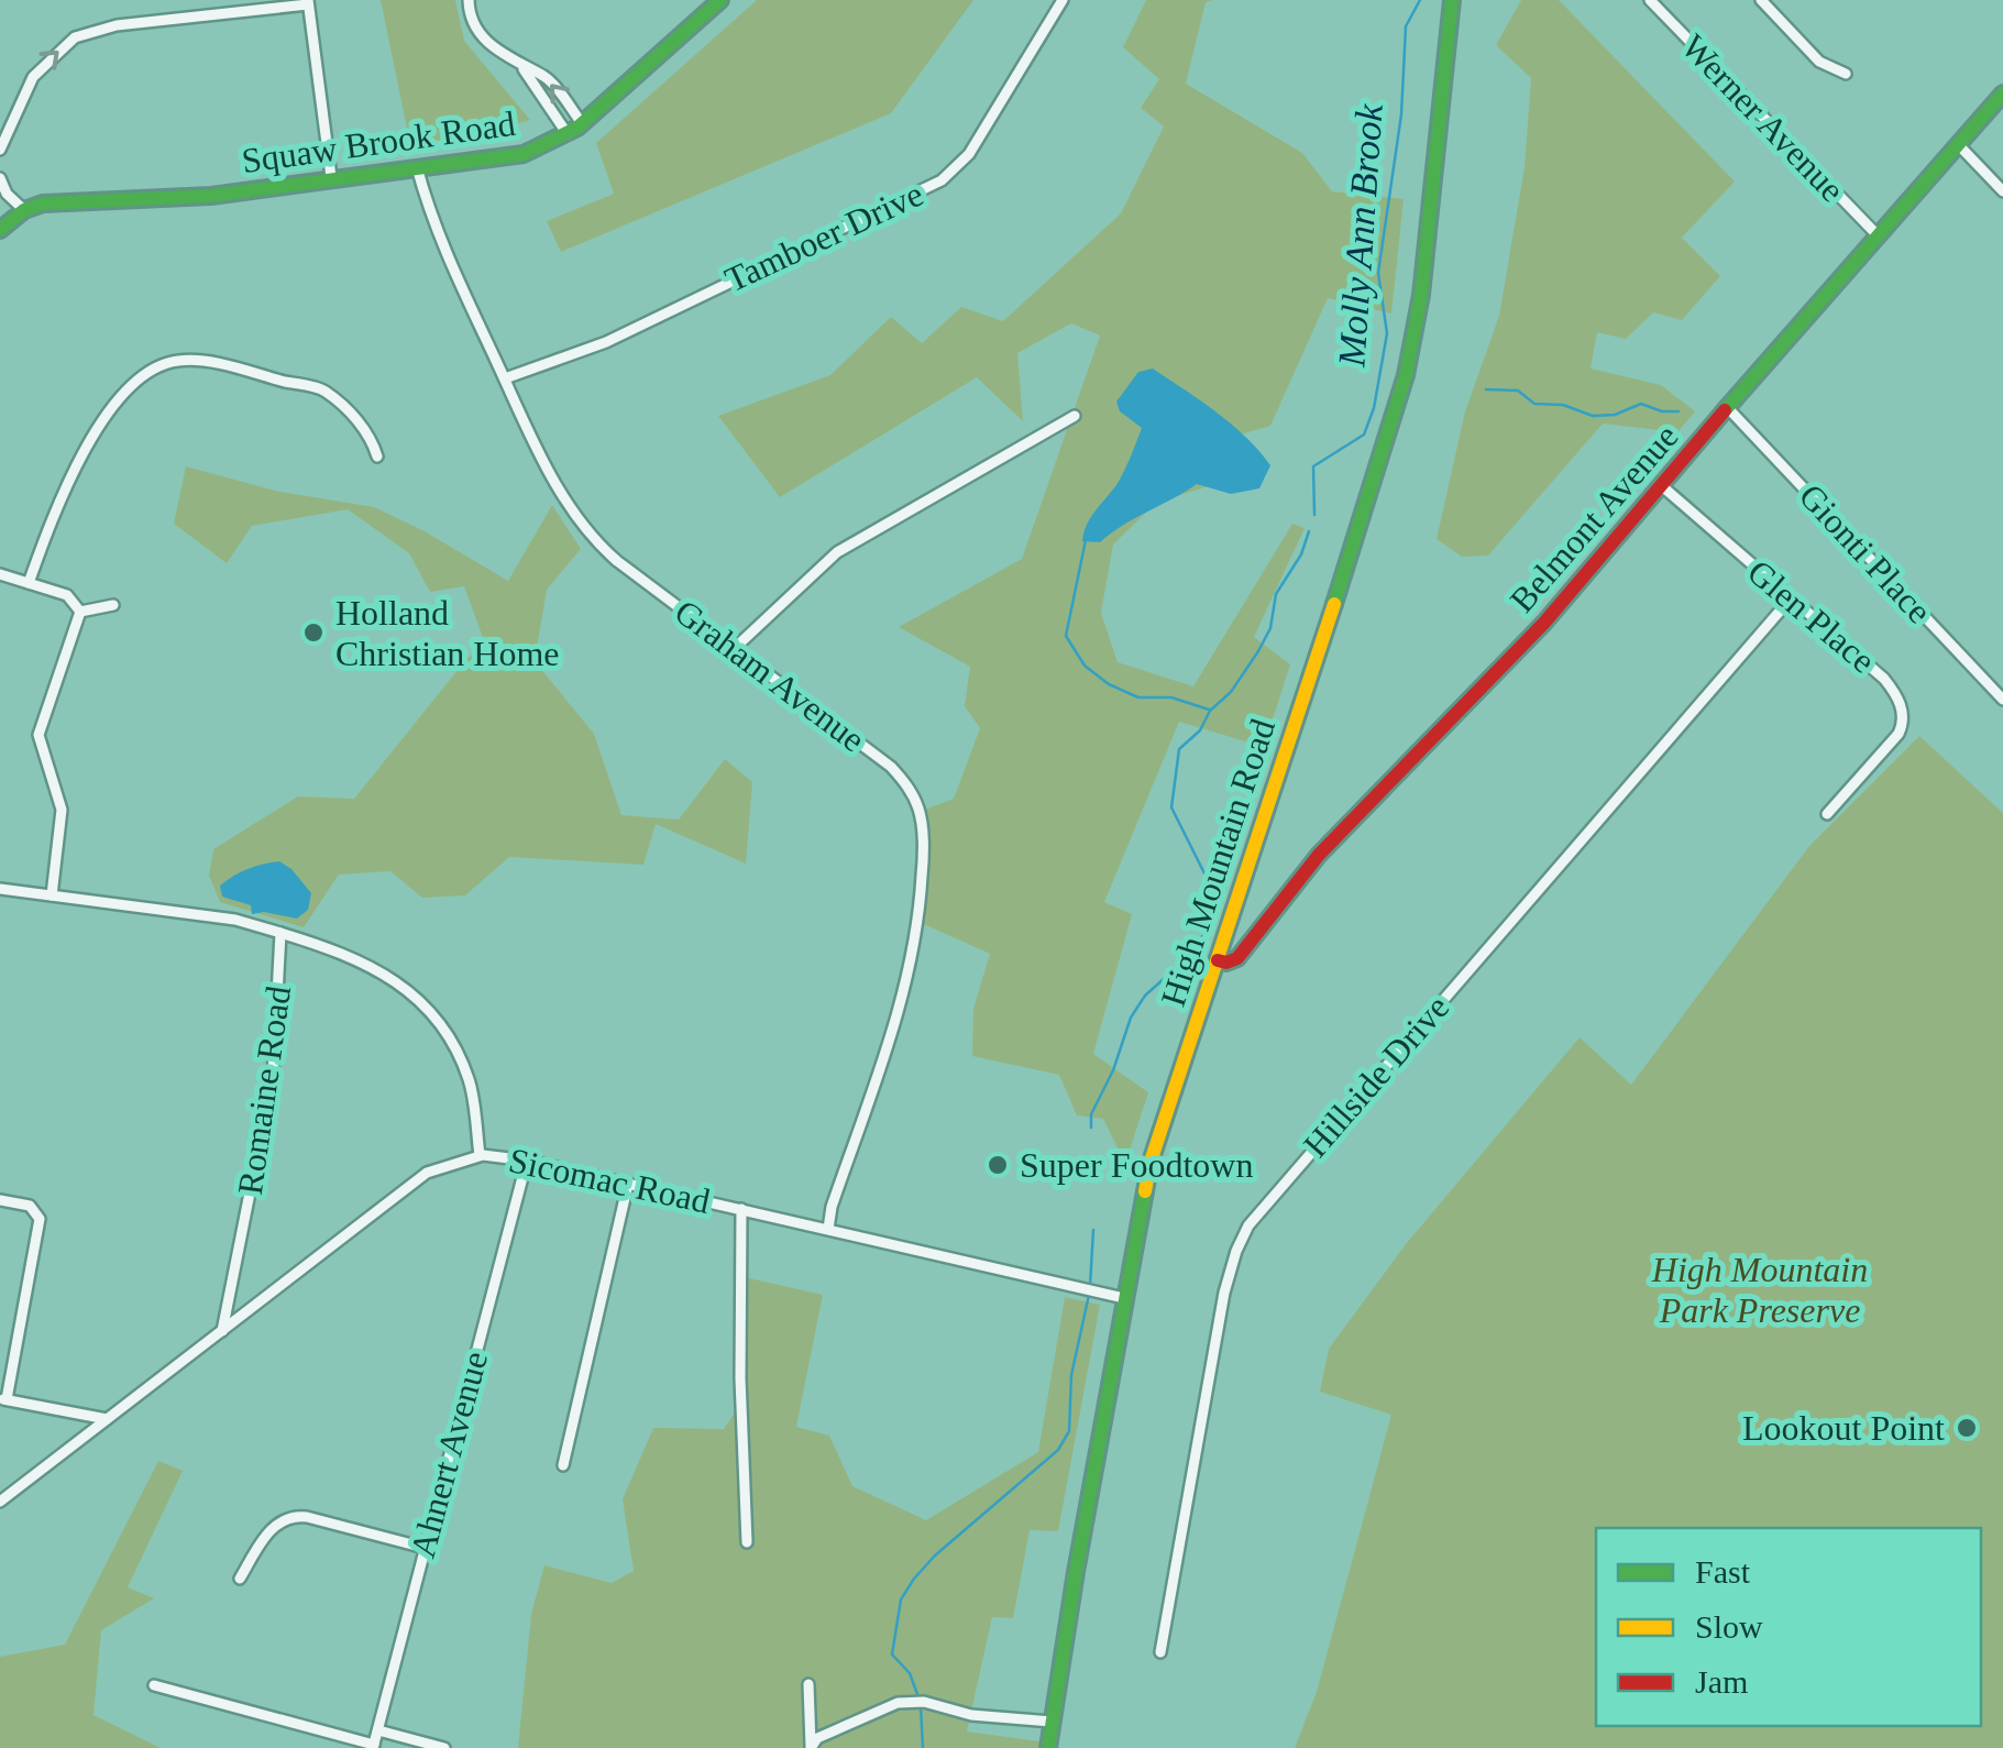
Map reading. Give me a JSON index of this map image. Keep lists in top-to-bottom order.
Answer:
{
  "streets": {
    "main road": ["Squaw Brook Road", "Belmont Avenue", "High Mountain Road"],
    "street": [
      "Werner Avenue",
      "Tamboer Drive",
      "Gionti Place",
      "Glen Place",
      "Graham Avenue",
      "Hillside Drive",
      "Romaine Road",
      "Sicomac Road",
      "Ahnert Avenue"
    ]
  },
  "crossings": [
    ["Werner Avenue", "Belmont Avenue"],
    ["Squaw Brook Road", "Graham Avenue"],
    ["Tamboer Drive", "Graham Avenue"],
    ["Belmont Avenue", "Gionti Place"],
    ["Belmont Avenue", "Glen Place"],
    ["Belmont Avenue", "High Mountain Road"],
    ["Glen Place", "Hillside Drive"],
    ["Graham Avenue", "Sicomac Road"],
    ["High Mountain Road", "Sicomac Road"],
    ["Romaine Road", "Sicomac Road"],
    ["Sicomac Road", "Ahnert Avenue"]
  ],
  "water": ["Molly Ann Brook"],
  "parks": ["High Mountain Park Preserve"],
  "places": ["Holland Christian Home", "Super Foodtown", "Lookout Point"],
  "legend": ["Fast", "Slow", "Jam"]
}
